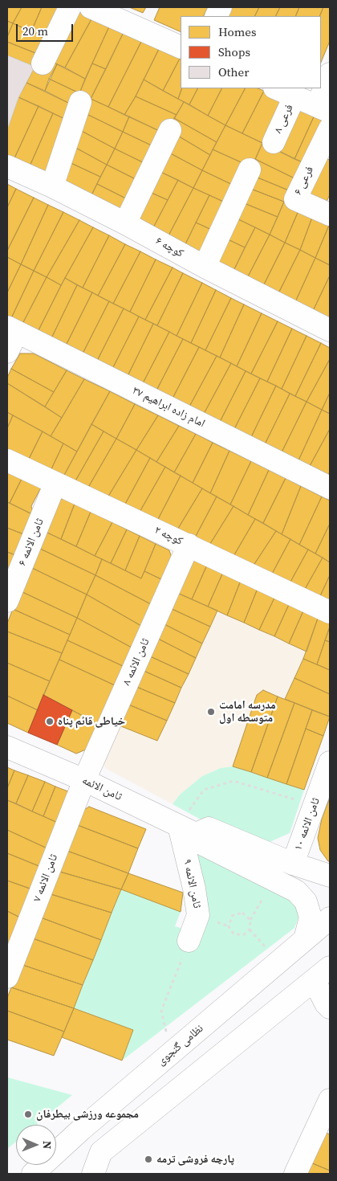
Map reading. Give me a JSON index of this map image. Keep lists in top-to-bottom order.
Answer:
{
  "streets": {
    "street": [
      "فرعی ۸",
      "فرعی ۶",
      "کوچه ۶",
      "امام زاده ابراهیم ۳۷",
      "کوچه ۲",
      "ثامن الائمه ۶",
      "ثامن الائمه ۸",
      "ثامن الائمه",
      "ثامن الائمه ۱۰",
      "ثامن الائمه ۷",
      "ثامن الائمه ۹",
      "نظامی گنجوی"
    ]
  },
  "crossings": [
    ["کوچه ۲", "ثامن الائمه ۶"],
    ["کوچه ۲", "ثامن الائمه ۸"],
    ["ثامن الائمه ۸", "ثامن الائمه"],
    ["ثامن الائمه ۸", "ثامن الائمه ۷"],
    ["ثامن الائمه", "ثامن الائمه ۷"],
    ["ثامن الائمه", "ثامن الائمه ۹"],
    ["ثامن الائمه", "نظامی گنجوی"]
  ],
  "places": [
    "مدرسه امامت متوسطه اول",
    "خیاطی قائم پناه",
    "مجموعه ورزشی بیطرفان",
    "پارچه فروشی ترمه"
  ],
  "legend": ["Homes", "Shops", "Other"],
  "scale_bar": "20 m",
  "north": "right"
}
